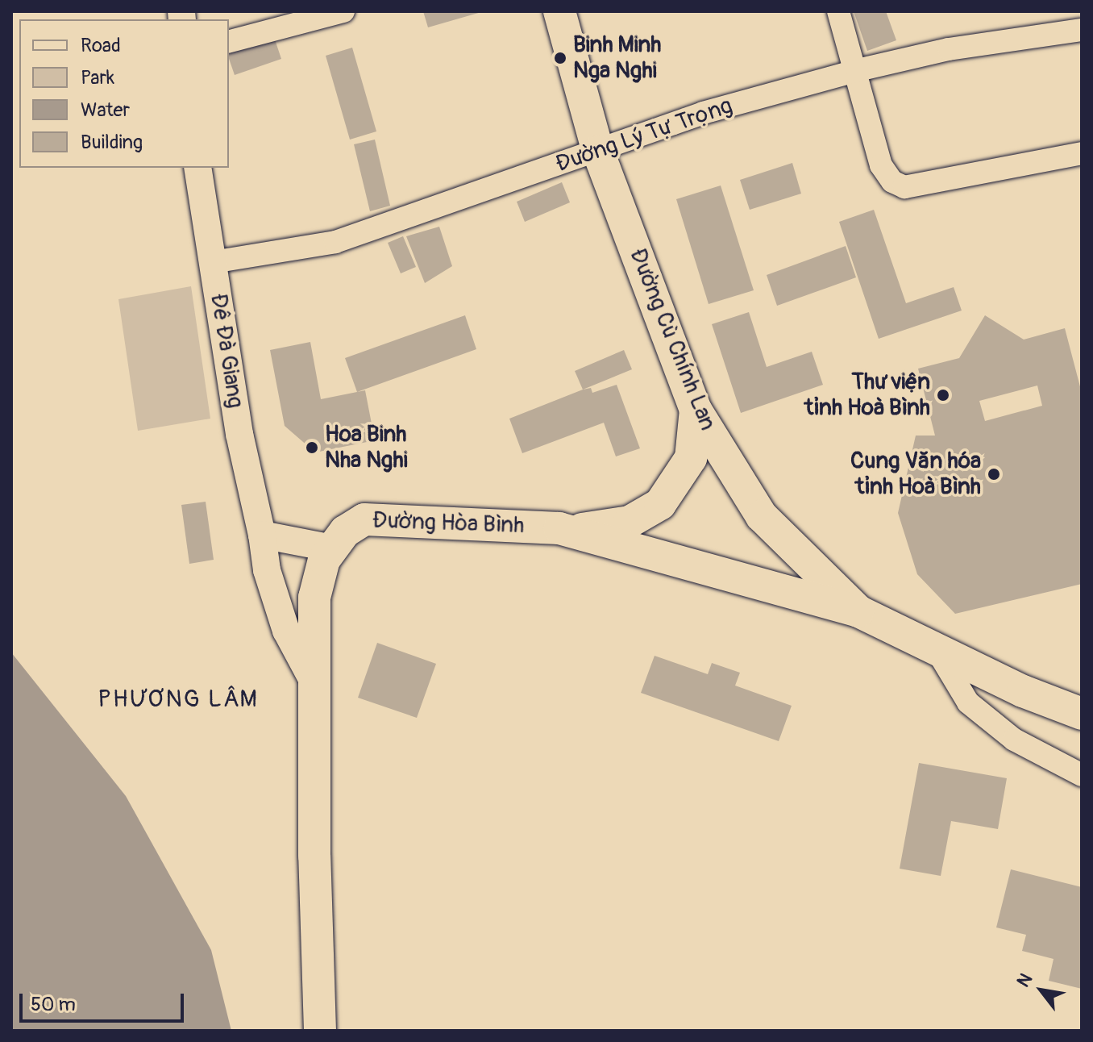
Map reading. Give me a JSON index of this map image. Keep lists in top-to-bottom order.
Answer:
{
  "streets": {
    "main road": ["Đường Cù Chính Lan", "Đường Hòa Bình"],
    "street": ["Đường Lý Tự Trọng", "Đê Đà Giang"]
  },
  "crossings": [
    ["Đường Lý Tự Trọng", "Đường Cù Chính Lan"],
    ["Đường Lý Tự Trọng", "Đê Đà Giang"],
    ["Đường Cù Chính Lan", "Đường Hòa Bình"]
  ],
  "districts": ["PHƯƠNG LÂM"],
  "places": [
    "Binh Minh Nga Nghi",
    "Thư viện tỉnh Hoà Bình",
    "Hoa Binh Nha Nghi",
    "Cung Văn hóa tỉnh Hoà Bình"
  ],
  "legend": [
    "Road",
    "Park",
    "Water",
    "Building"
  ],
  "scale_bar": "50 m",
  "north": "top left"
}
